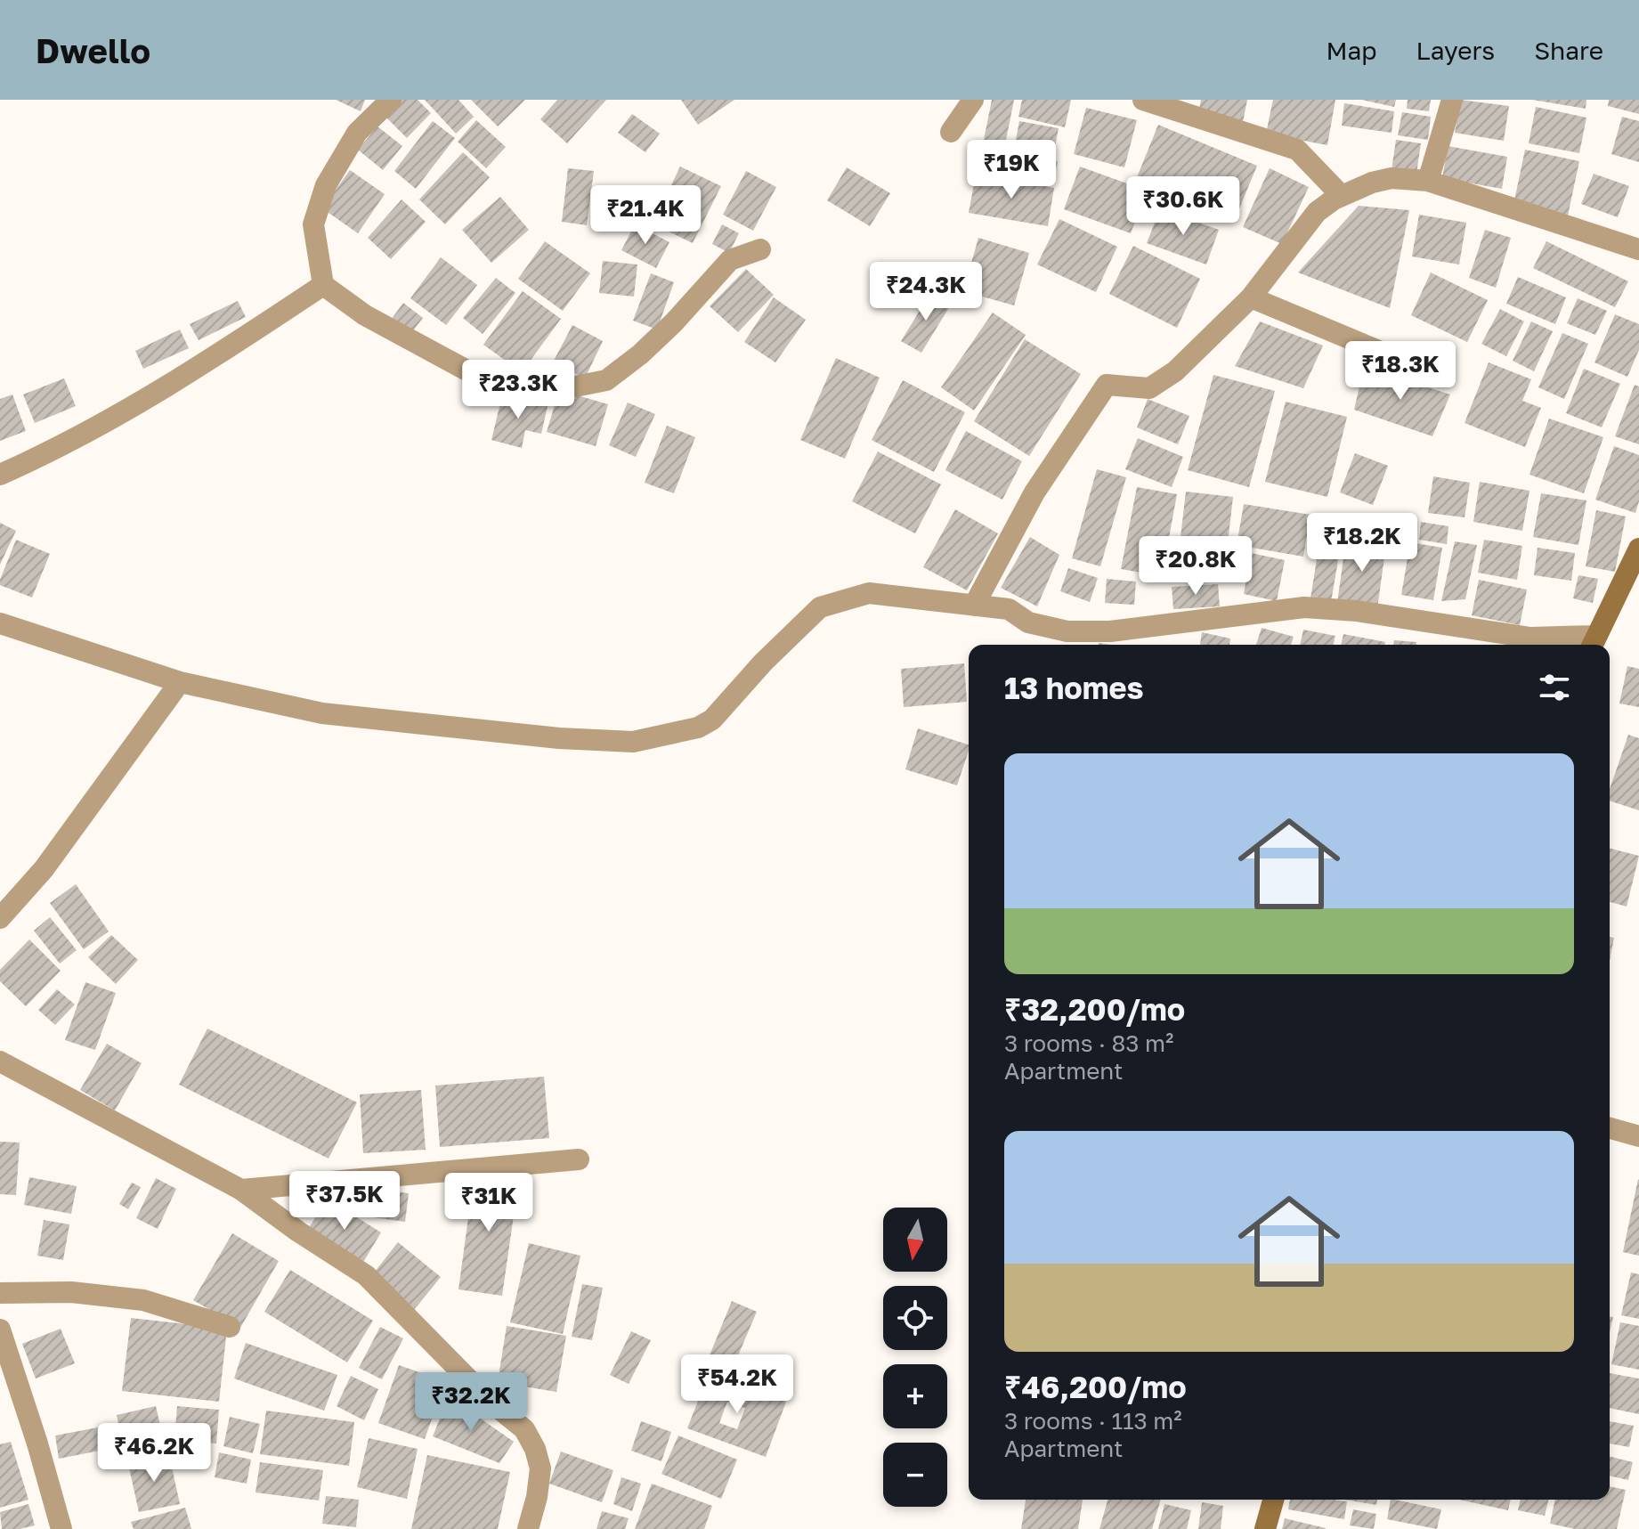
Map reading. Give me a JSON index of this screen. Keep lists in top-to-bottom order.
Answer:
{
  "north": "bottom",
  "page": {
    "header": "Dwello",
    "nav": ["Map", "Layers", "Share"],
    "price": [
      "₹19K",
      "₹30.6K",
      "₹21.4K",
      "₹24.3K",
      "₹18.3K",
      "₹23.3K",
      "₹18.2K",
      "₹20.8K",
      "₹37.5K",
      "₹31K",
      "₹54.2K",
      "₹32.2K",
      "₹46.2K"
    ],
    "heading": "13 homes",
    "list": [
      {
        "name": "₹32,200/mo",
        "note": "3 rooms · 83 m² · Apartment"
      },
      {
        "name": "₹46,200/mo",
        "note": "3 rooms · 113 m² · Apartment"
      }
    ],
    "map_buttons": ["+", "−"]
  }
}
